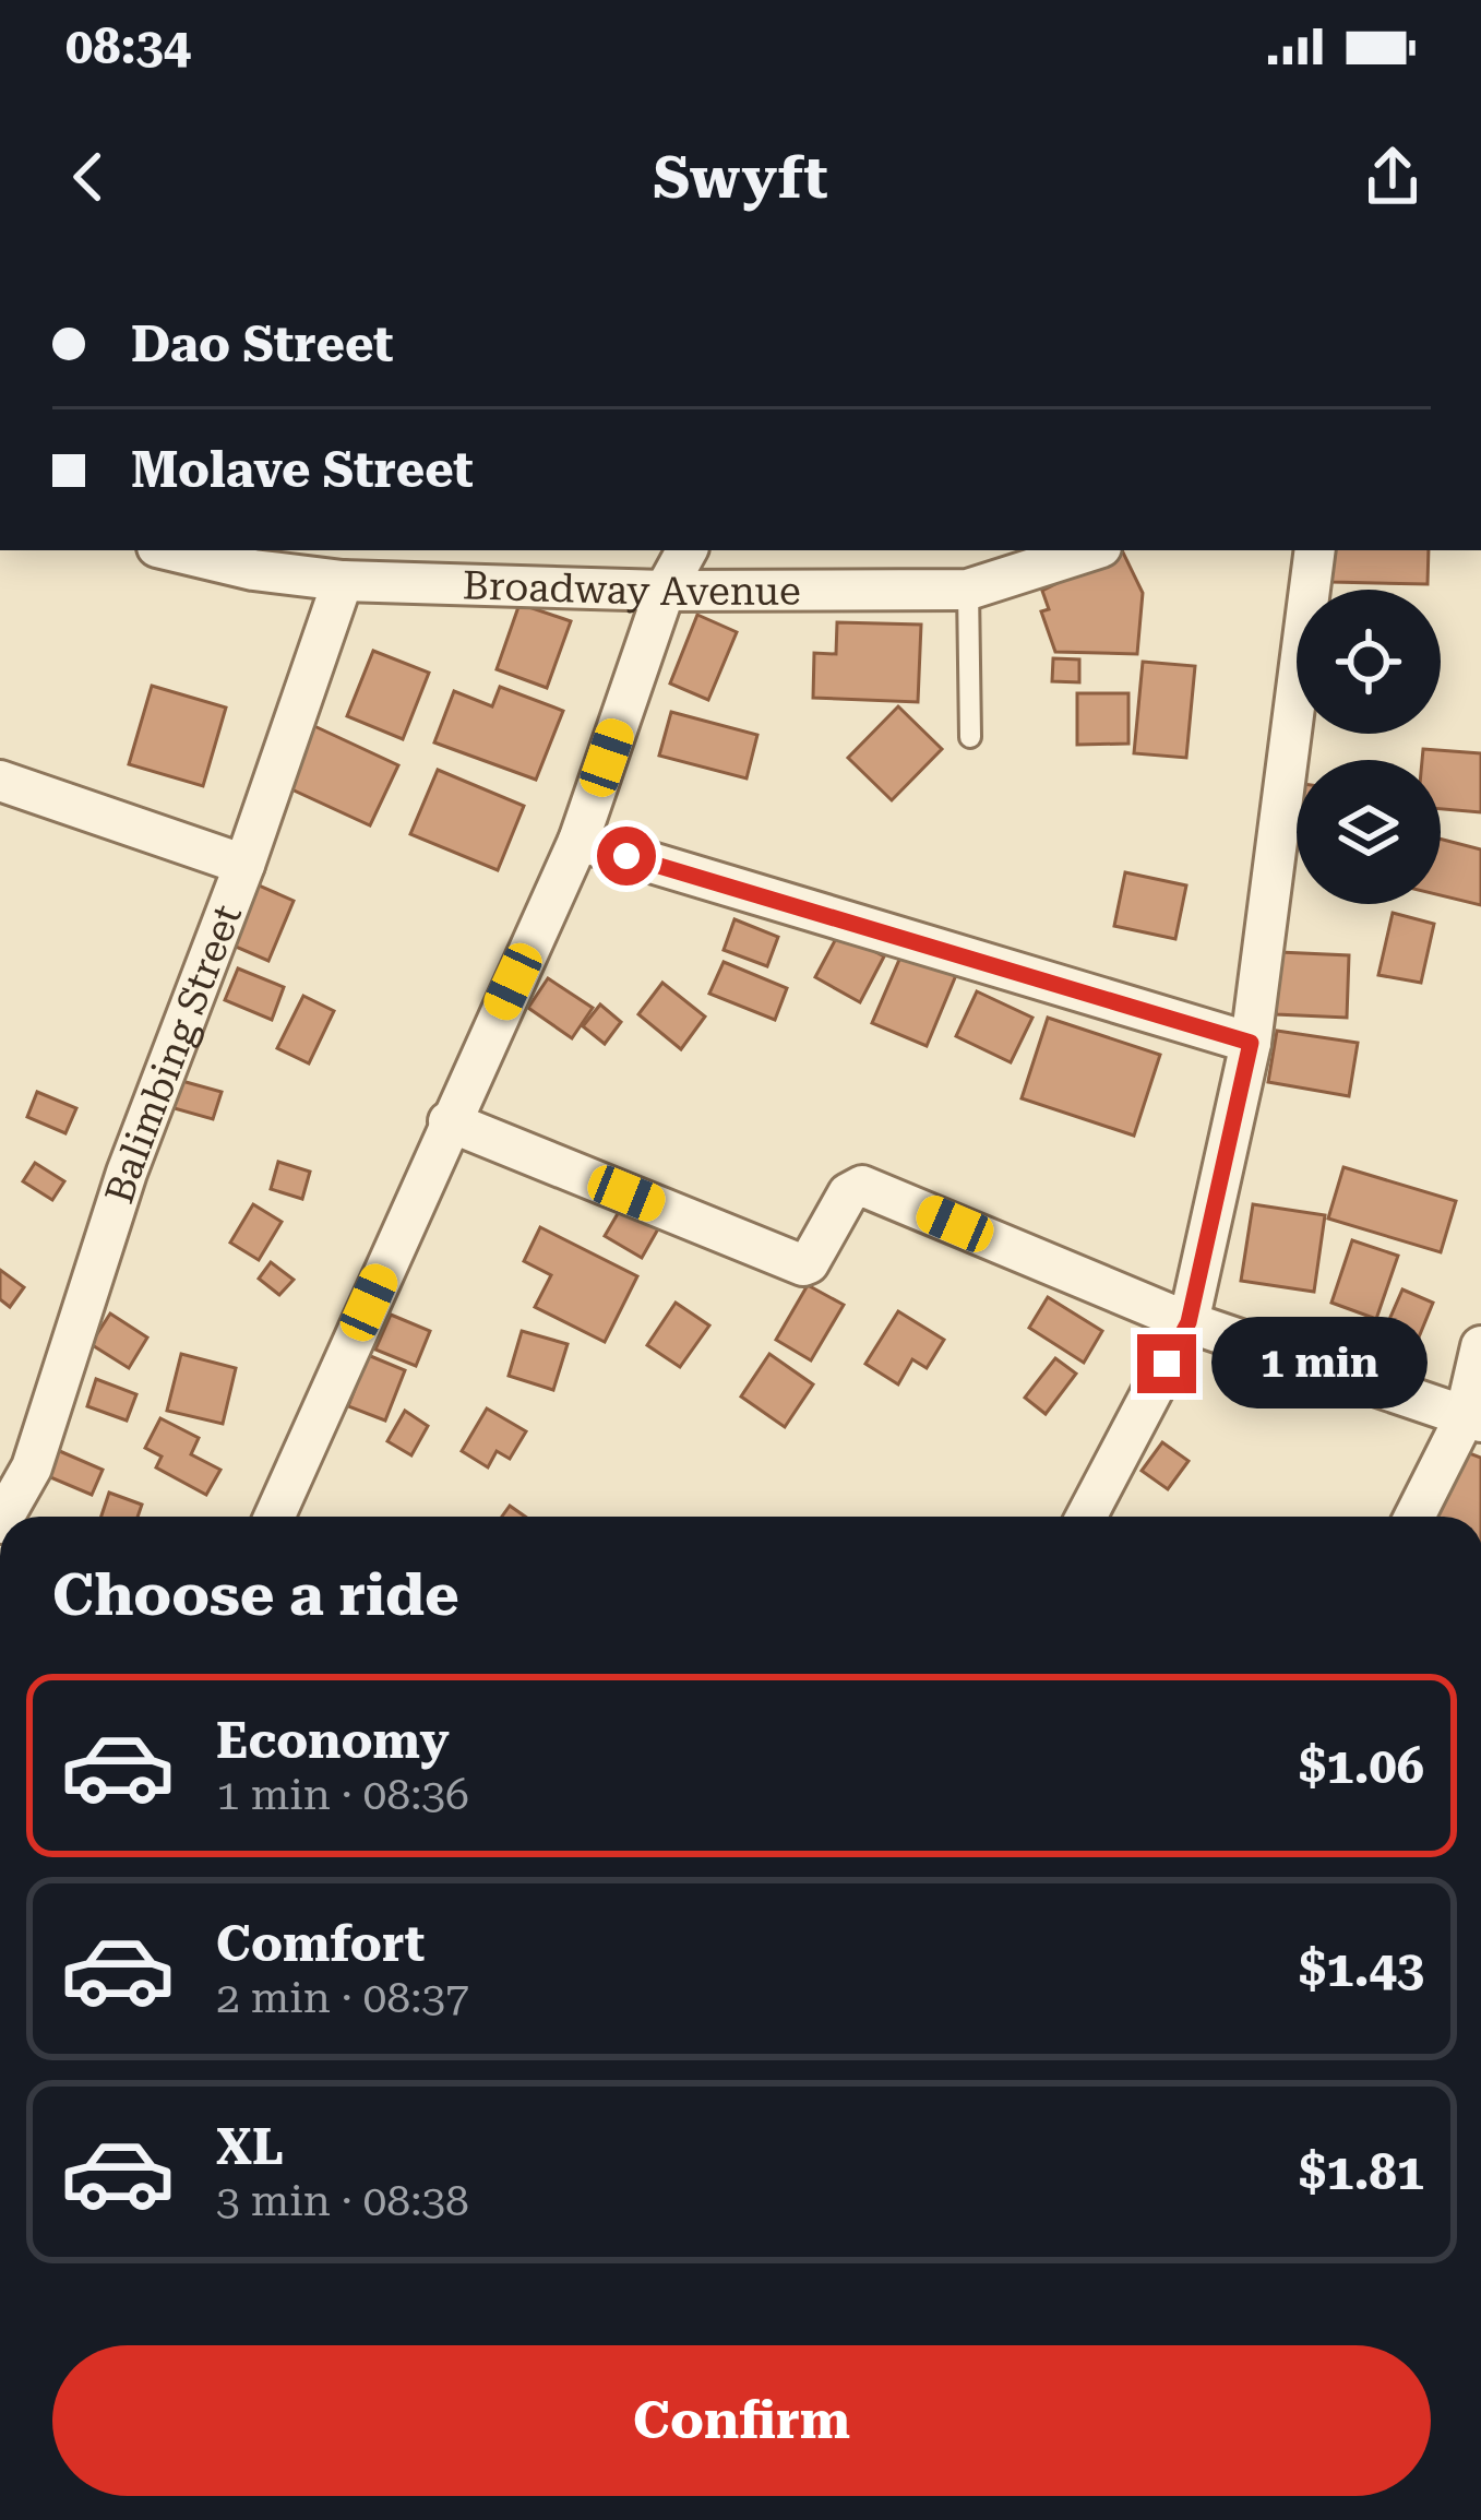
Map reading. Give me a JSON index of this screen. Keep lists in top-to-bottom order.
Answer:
{
  "streets": {
    "street": ["Broadway Avenue", "Balimbing Street"]
  },
  "crossings": [
    ["Broadway Avenue", "Balimbing Street"]
  ],
  "page": {
    "status": "08:34",
    "header": "Swyft",
    "banner": ["Dao Street", "Molave Street"],
    "bubble": "1 min",
    "heading": "Choose a ride",
    "list": [
      {
        "name": "Economy",
        "note": "1 min · 08:36",
        "value": "$1.06"
      },
      {
        "name": "Comfort",
        "note": "2 min · 08:37",
        "value": "$1.43"
      },
      {
        "name": "XL",
        "note": "3 min · 08:38",
        "value": "$1.81"
      }
    ],
    "buttons": "Confirm"
  }
}
